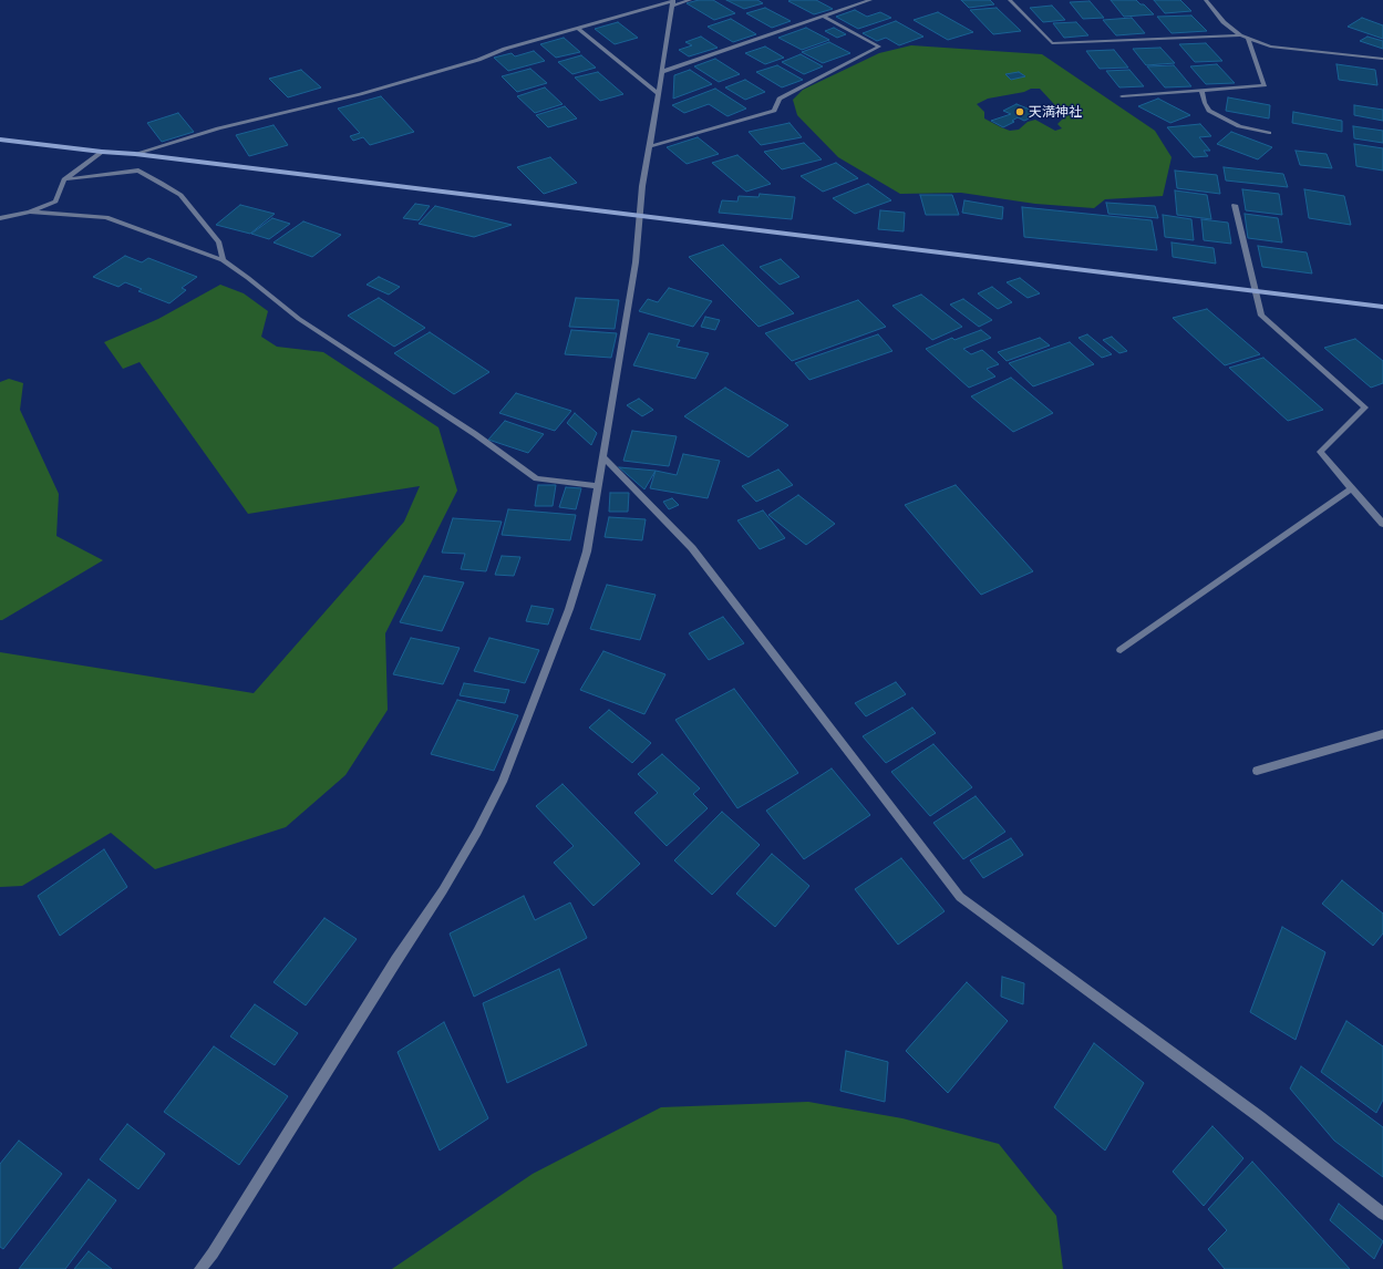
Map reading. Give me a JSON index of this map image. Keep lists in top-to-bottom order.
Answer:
{
  "places": ["天満神社"]
}
